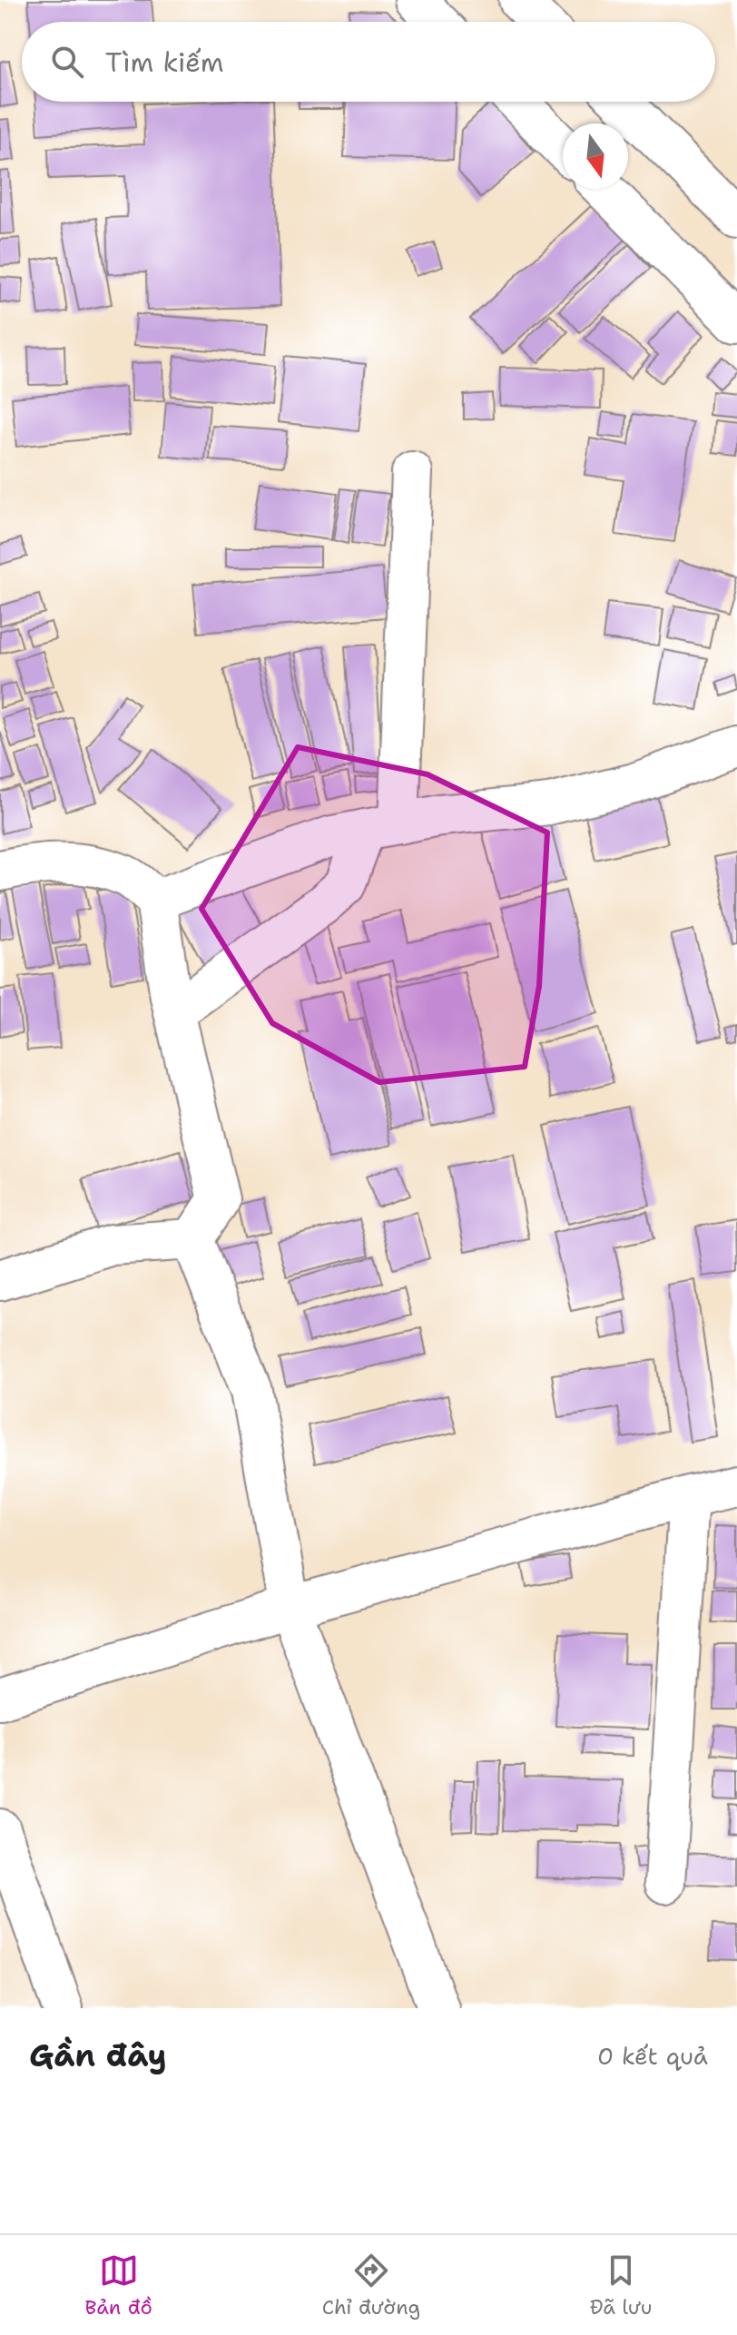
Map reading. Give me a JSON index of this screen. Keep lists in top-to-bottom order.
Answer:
{
  "north": "bottom",
  "page": {
    "search": "Tìm kiếm",
    "heading": ["Gần đây", "0 kết quả"],
    "nav": ["Bản đồ", "Chỉ đường", "Đã lưu"]
  }
}
